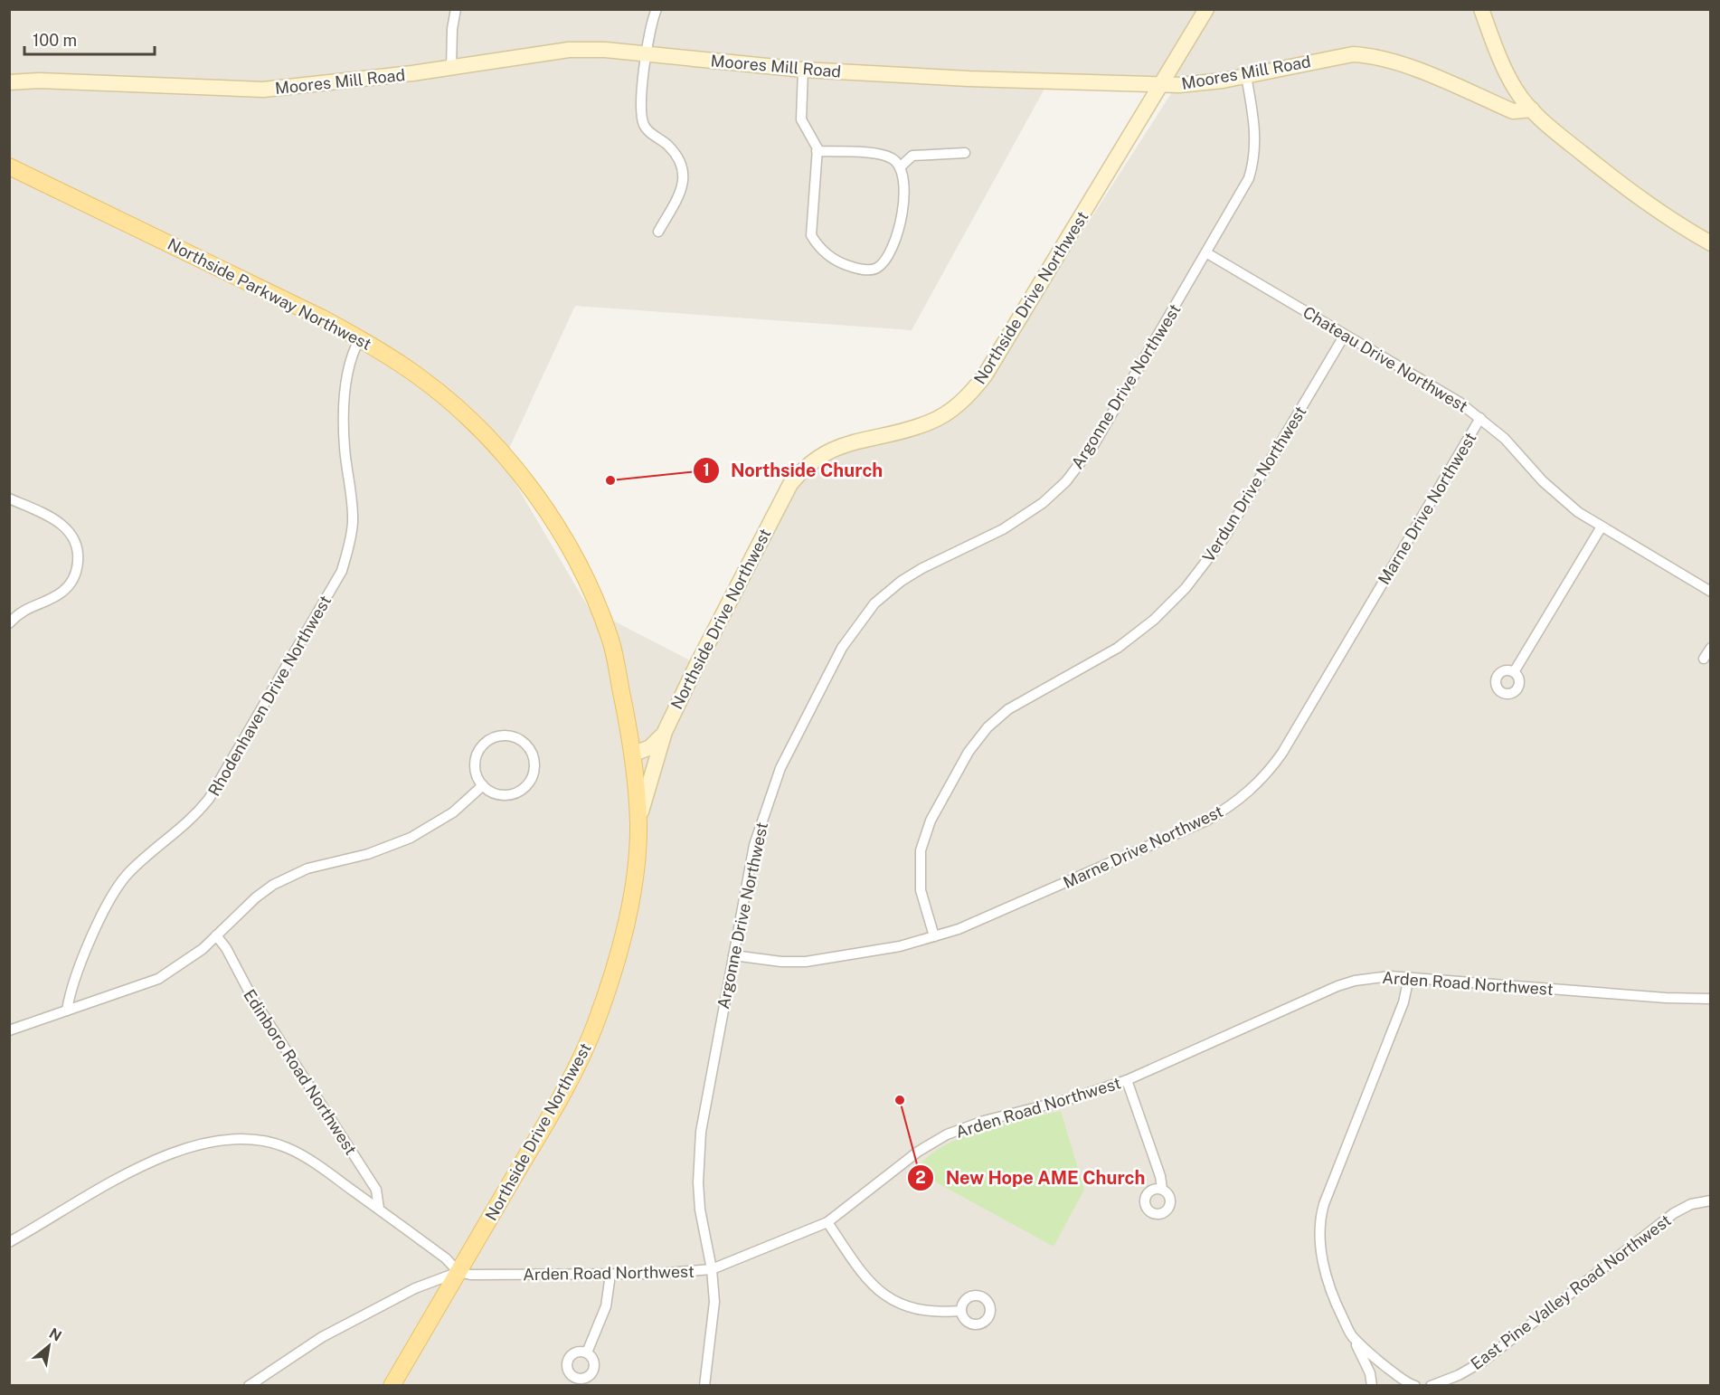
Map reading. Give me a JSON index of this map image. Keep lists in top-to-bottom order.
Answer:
{
  "streets": {
    "main road": ["Northside Parkway Northwest", "Northside Drive Northwest"],
    "street": [
      "Moores Mill Road",
      "Chateau Drive Northwest",
      "Argonne Drive Northwest",
      "Verdun Drive Northwest",
      "Marne Drive Northwest",
      "Rhodenhaven Drive Northwest",
      "Arden Road Northwest",
      "Edinboro Road Northwest",
      "East Pine Valley Road Northwest"
    ]
  },
  "crossings": [
    ["Moores Mill Road", "Northside Drive Northwest"],
    ["Moores Mill Road", "Argonne Drive Northwest"],
    ["Northside Parkway Northwest", "Northside Drive Northwest"],
    ["Northside Parkway Northwest", "Rhodenhaven Drive Northwest"],
    ["Northside Drive Northwest", "Arden Road Northwest"],
    ["Chateau Drive Northwest", "Argonne Drive Northwest"],
    ["Chateau Drive Northwest", "Verdun Drive Northwest"],
    ["Chateau Drive Northwest", "Marne Drive Northwest"],
    ["Argonne Drive Northwest", "Marne Drive Northwest"],
    ["Argonne Drive Northwest", "Arden Road Northwest"],
    ["Verdun Drive Northwest", "Marne Drive Northwest"]
  ],
  "places": ["Northside Church", "New Hope AME Church"],
  "scale_bar": "100 m",
  "north": "top right"
}
